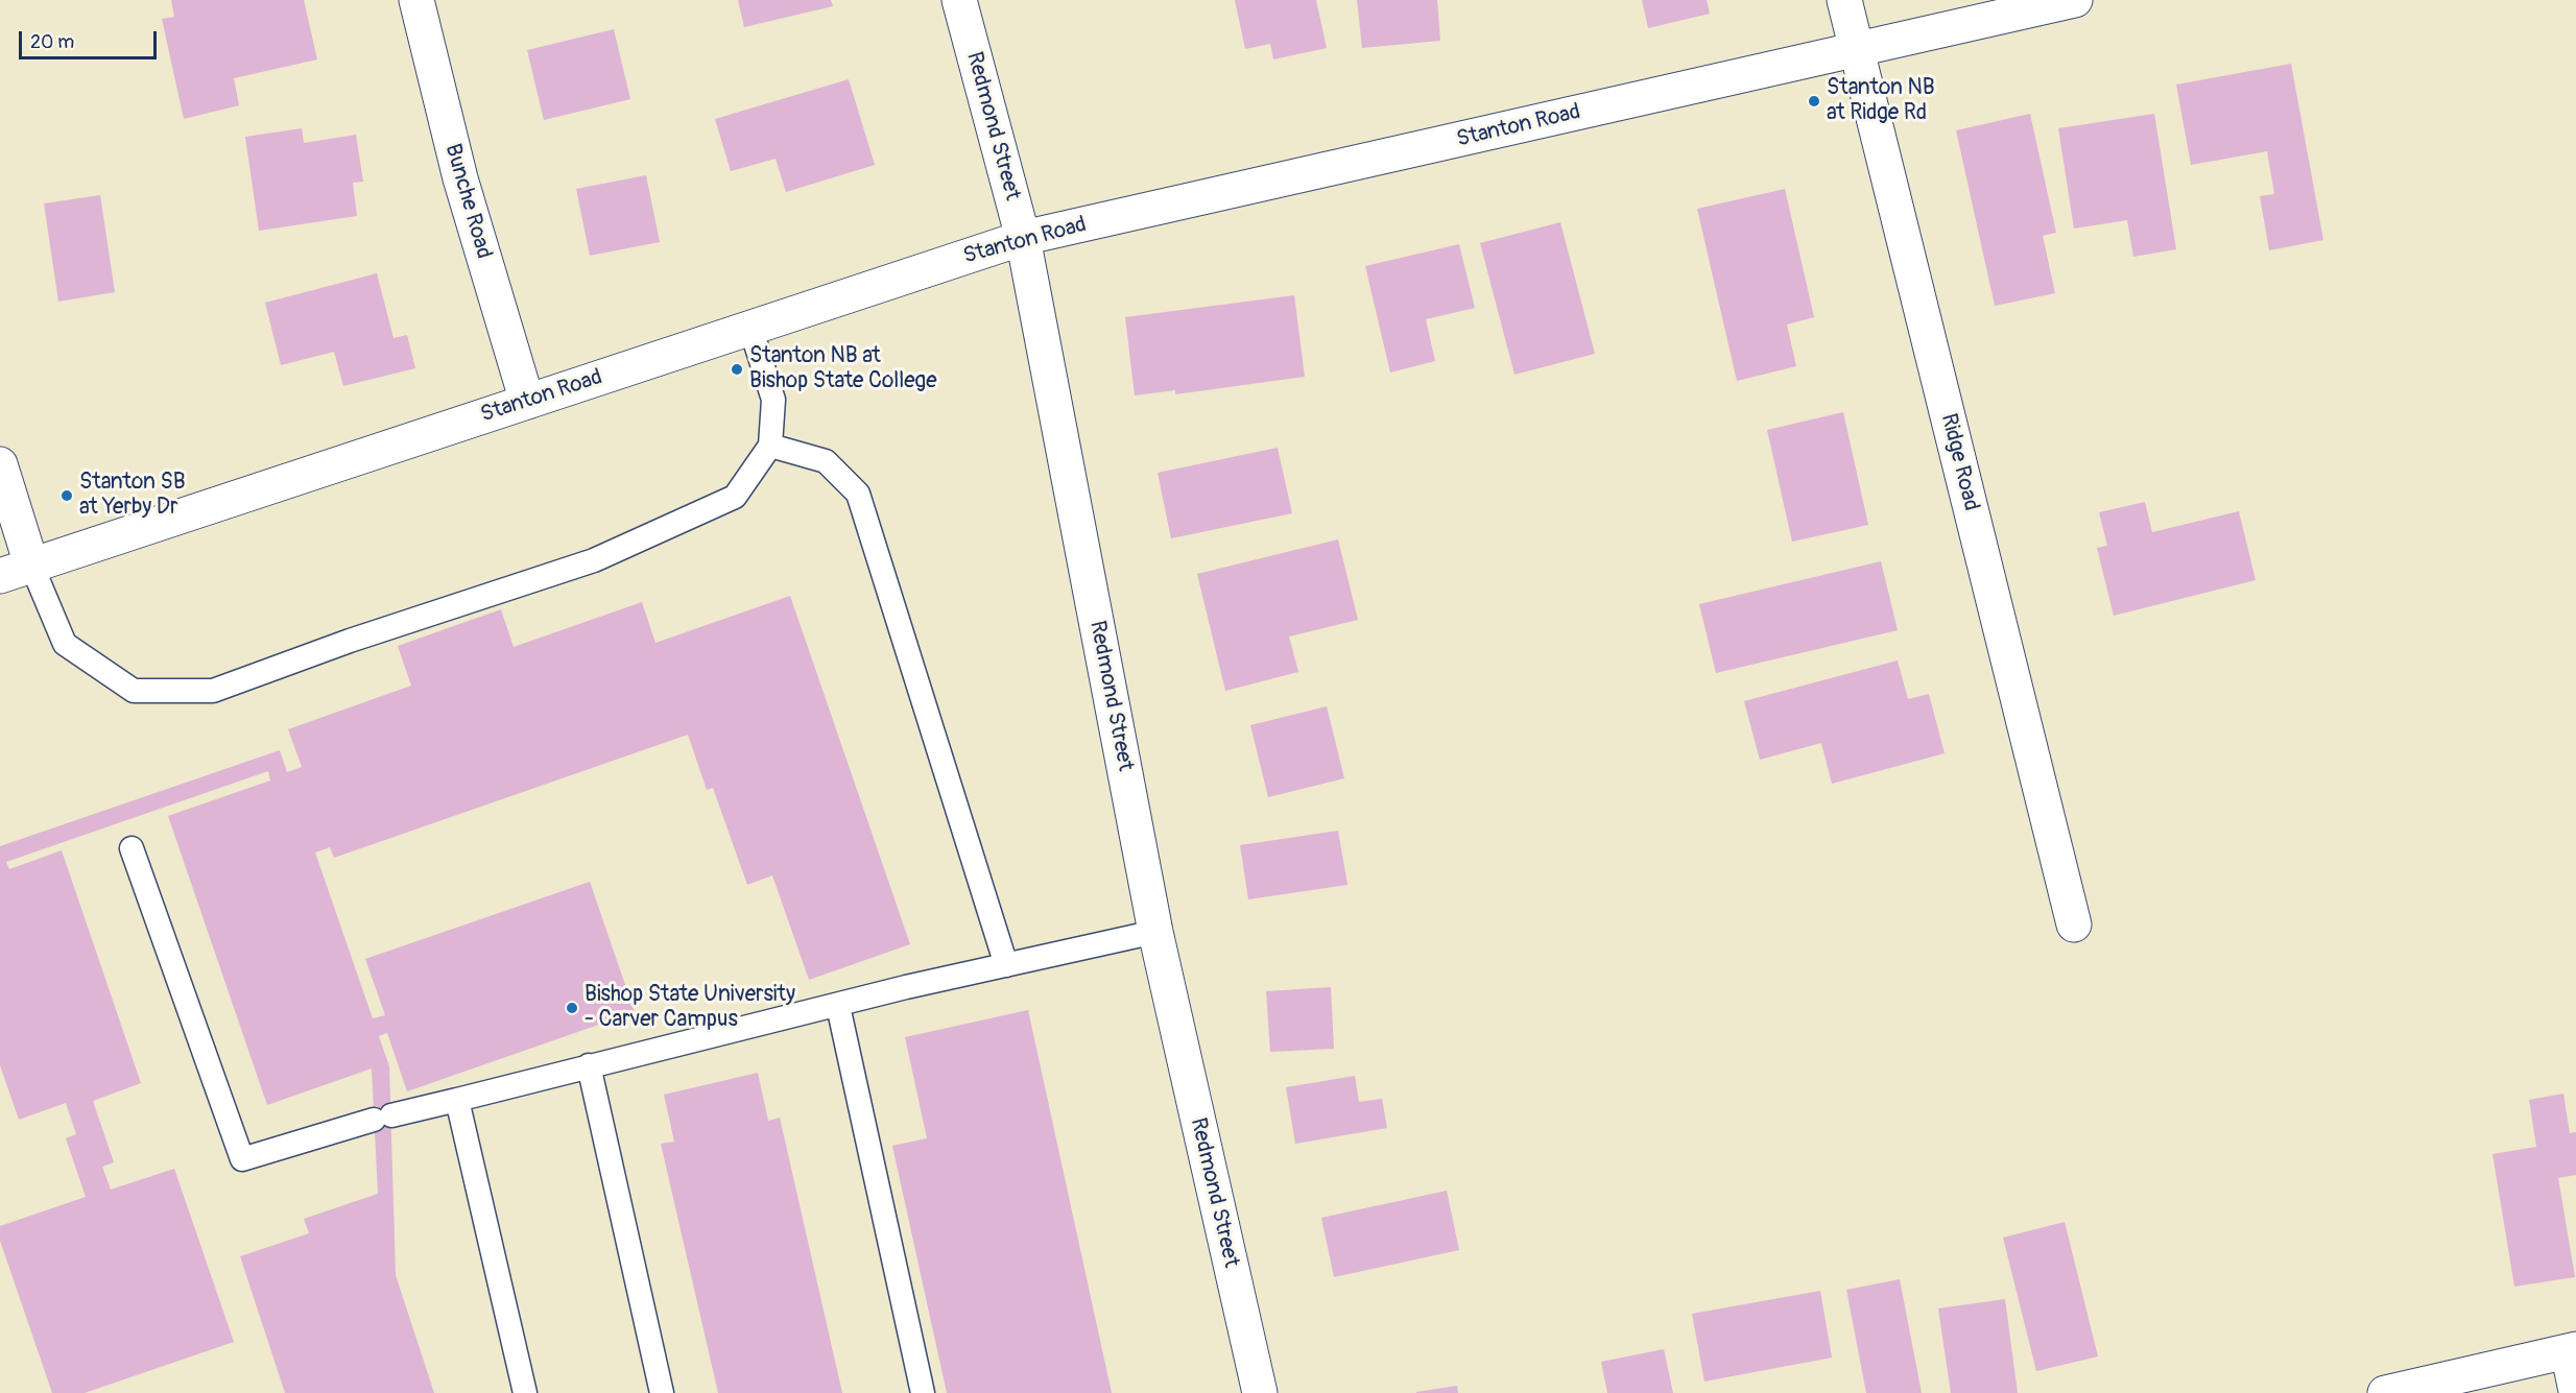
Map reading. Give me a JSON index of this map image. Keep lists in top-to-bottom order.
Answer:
{
  "streets": {
    "street": [
      "Redmond Street",
      "Stanton Road",
      "Bunche Road",
      "Ridge Road"
    ]
  },
  "crossings": [
    ["Redmond Street", "Stanton Road"],
    ["Stanton Road", "Bunche Road"],
    ["Stanton Road", "Ridge Road"]
  ],
  "places": [
    "Stanton NB at Ridge Rd",
    "Stanton NB at Bishop State College",
    "Stanton SB at Yerby Dr",
    "Bishop State University - Carver Campus"
  ],
  "scale_bar": "20 m"
}
